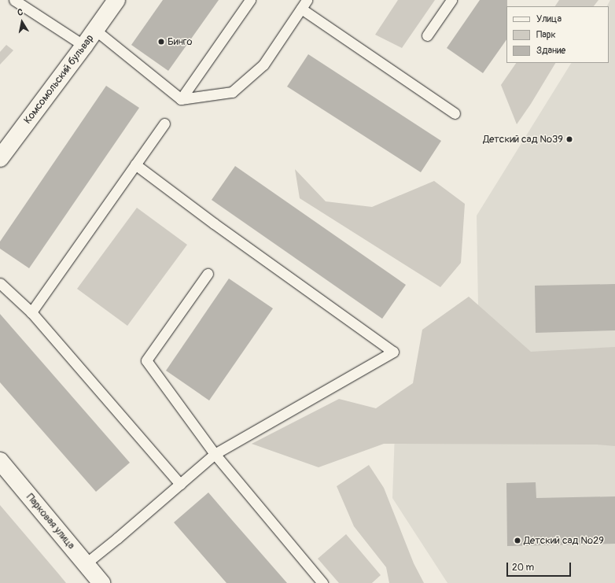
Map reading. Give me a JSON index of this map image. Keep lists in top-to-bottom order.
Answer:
{
  "streets": {
    "street": ["Комсомольский бульвар", "Парковая улица"]
  },
  "places": ["Бинго", "Детский сад №39", "Детский сад №29"],
  "legend": ["Улица", "Парк", "Здание"],
  "scale_bar": "20 m",
  "north": "top"
}
